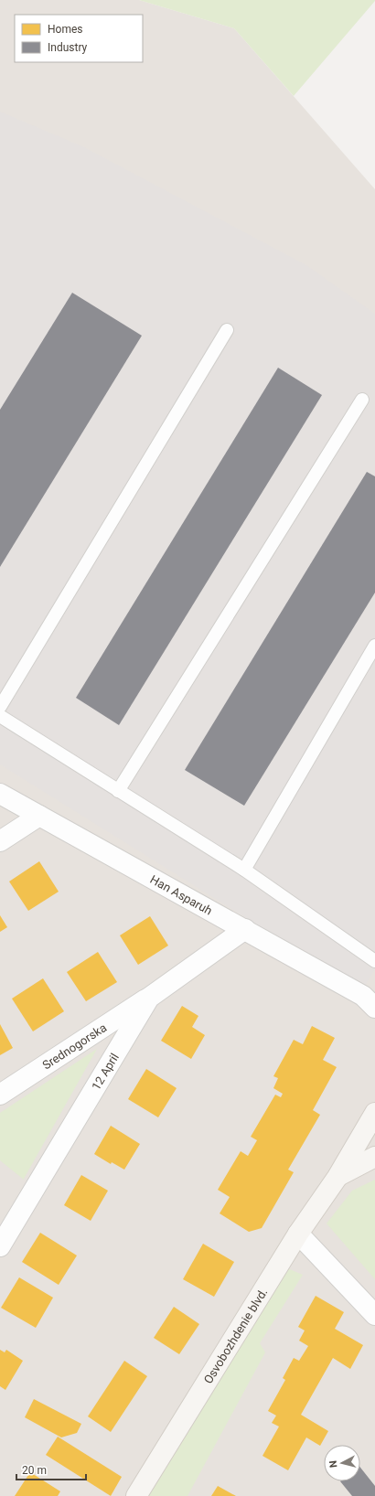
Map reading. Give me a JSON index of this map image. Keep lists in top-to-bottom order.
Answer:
{
  "streets": {
    "main road": ["Osvobozhdenie blvd."],
    "street": ["Han Asparuh", "Srednogorska", "12 April"]
  },
  "crossings": [
    ["Han Asparuh", "12 April"],
    ["Srednogorska", "12 April"]
  ],
  "legend": ["Homes", "Industry"],
  "scale_bar": "20 m",
  "north": "left"
}
